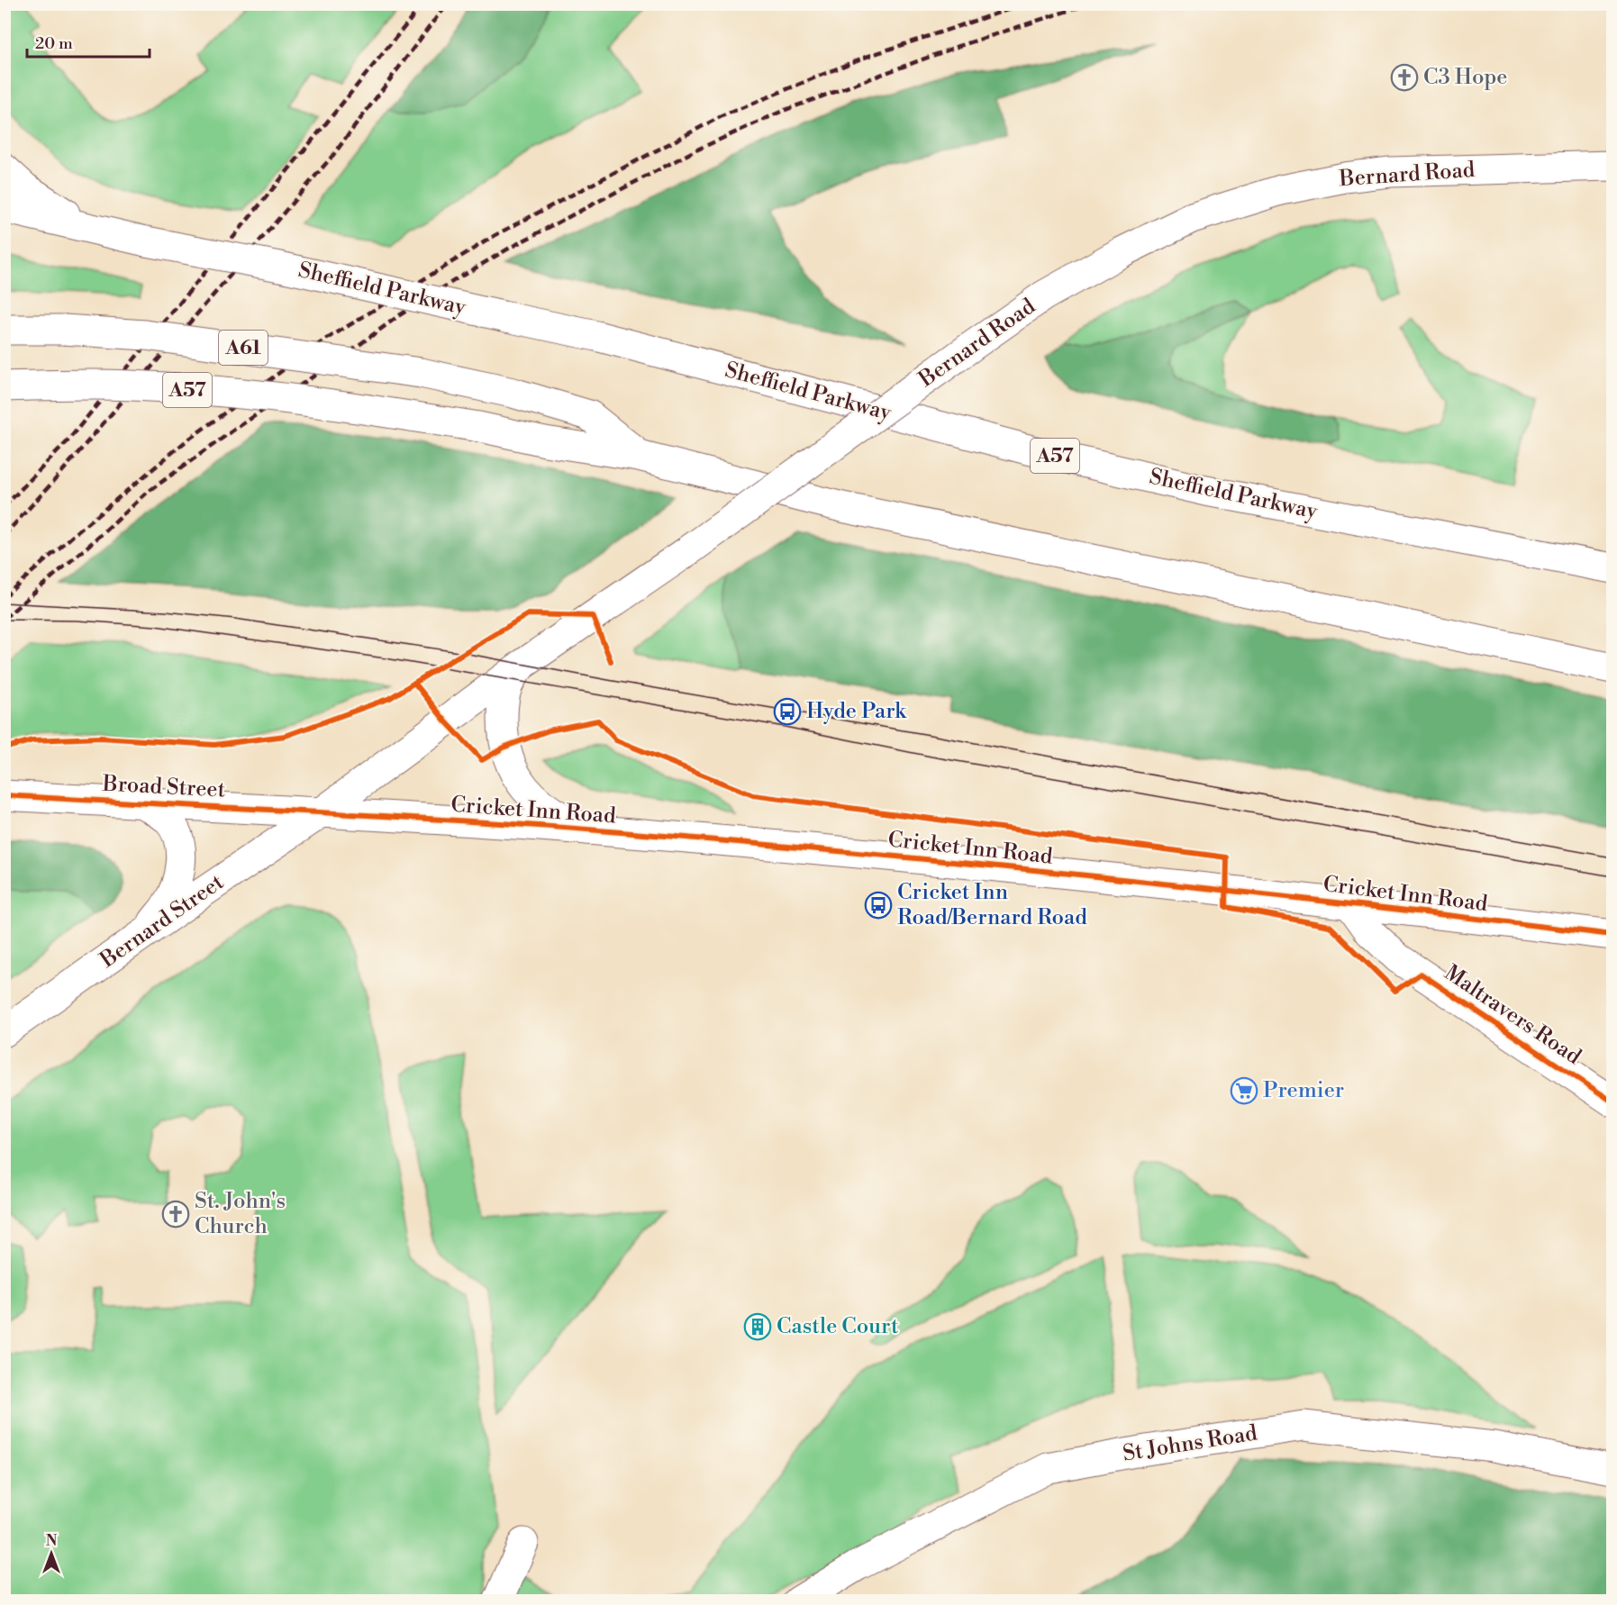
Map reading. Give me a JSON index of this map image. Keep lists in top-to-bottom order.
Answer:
{
  "streets": {
    "main road": [
      "Bernard Road",
      "Sheffield Parkway",
      "A61",
      "A57",
      "Broad Street",
      "Cricket Inn Road",
      "Bernard Street",
      "Maltravers Road",
      "St Johns Road"
    ]
  },
  "crossings": [
    ["Bernard Road", "Broad Street"],
    ["Bernard Road", "Cricket Inn Road"],
    ["Bernard Road", "Bernard Street"],
    ["A61", "A57"],
    ["Broad Street", "Cricket Inn Road"],
    ["Broad Street", "Bernard Street"],
    ["Cricket Inn Road", "Bernard Street"],
    ["Cricket Inn Road", "Maltravers Road"]
  ],
  "places": {
    "church": ["C3 Hope", "St. John's Church"],
    "bus stop": ["Hyde Park", "Cricket Inn Road/Bernard Road"],
    "supermarket": ["Premier"],
    "building": ["Castle Court"]
  },
  "scale_bar": "20 m",
  "north": "top"
}
